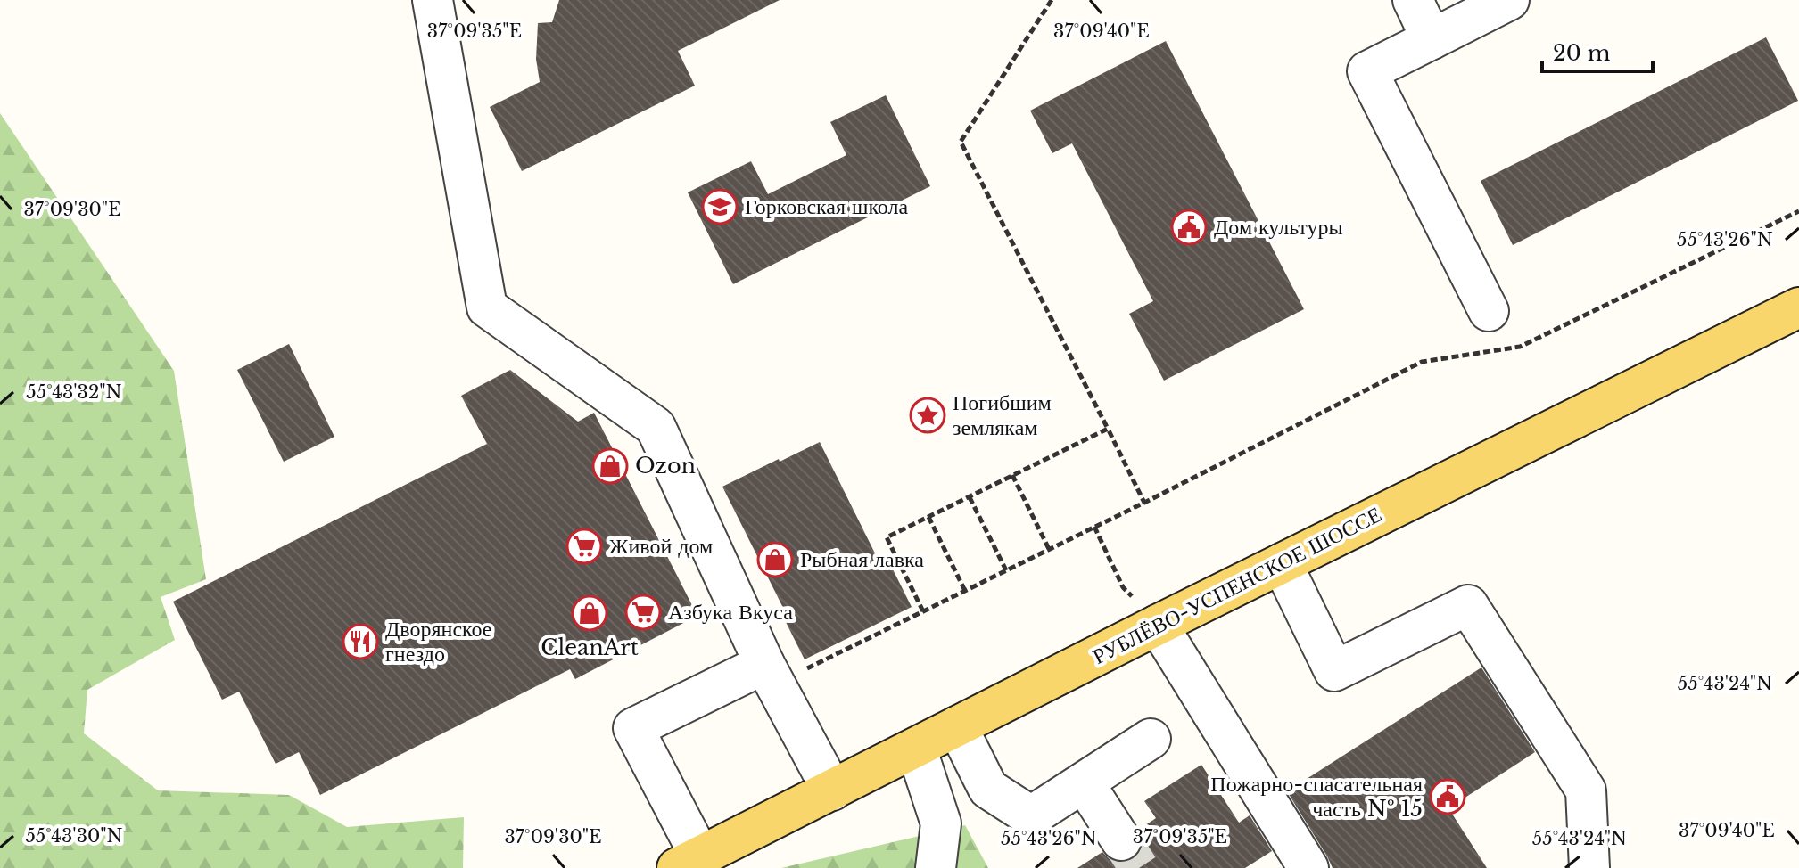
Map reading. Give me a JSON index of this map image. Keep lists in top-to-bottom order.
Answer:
{
  "streets": {
    "main road": ["РУБЛЁВО-УСПЕНСКОЕ ШОССЕ"]
  },
  "places": {
    "school or university": ["Горковская школа"],
    "public building": ["Дом культуры", "Пожарно-спасательная часть № 15"],
    "place": ["Погибшим землякам"],
    "shop": ["Ozon", "Рыбная лавка", "CleanArt"],
    "supermarket": ["Живой дом", "Азбука Вкуса"],
    "restaurant": ["Дворянское гнездо"]
  },
  "scale_bar": "20 m",
  "coordinates": [
    "37°09'35\"E",
    "37°09'40\"E",
    "37°09'30\"E",
    "55°43'26\"N",
    "55°43'32\"N",
    "55°43'24\"N",
    "55°43'30\"N"
  ]
}
